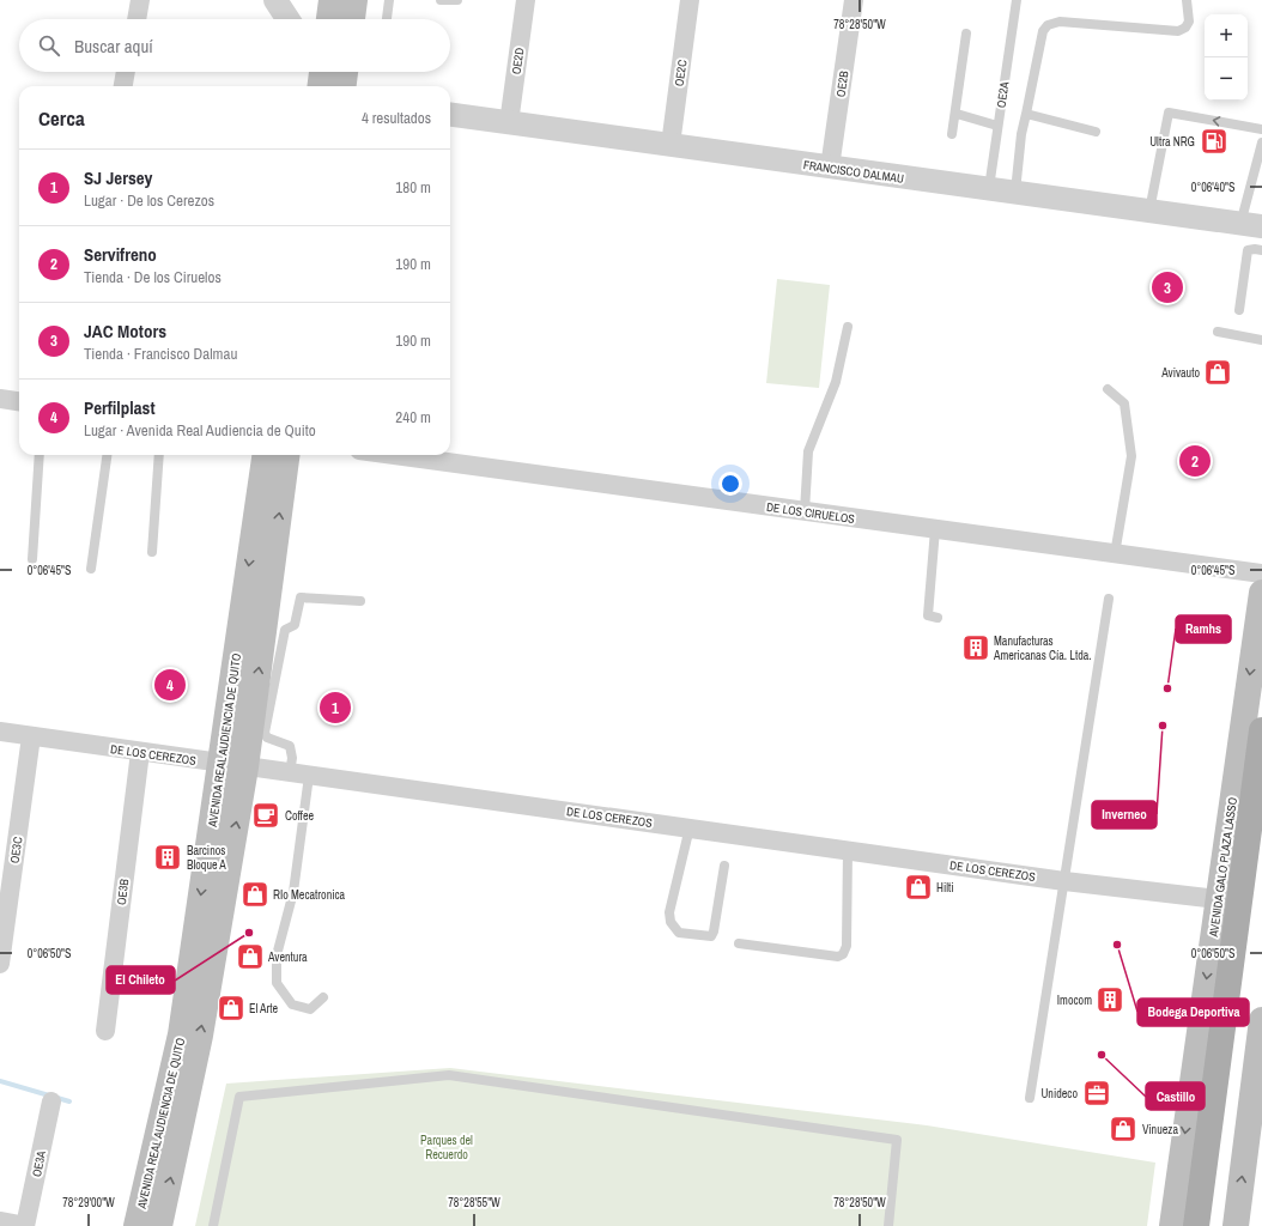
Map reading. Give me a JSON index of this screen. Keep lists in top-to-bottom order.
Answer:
{
  "streets": {
    "main road": ["AVENIDA REAL AUDIENCIA DE QUITO", "AVENIDA GALO PLAZA LASSO"],
    "street": [
      "OE2D",
      "OE2C",
      "OE2B",
      "FRANCISCO DALMAU",
      "DE LOS CIRUELOS",
      "DE LOS CEREZOS",
      "OE3C",
      "OE3B",
      "OE3A"
    ],
    "lane": ["OE2A"]
  },
  "crossings": [
    ["OE2D", "FRANCISCO DALMAU"],
    ["OE2C", "FRANCISCO DALMAU"],
    ["OE2B", "FRANCISCO DALMAU"],
    ["OE2A", "FRANCISCO DALMAU"],
    ["AVENIDA REAL AUDIENCIA DE QUITO", "DE LOS CEREZOS"],
    ["DE LOS CEREZOS", "OE3C"],
    ["DE LOS CEREZOS", "AVENIDA GALO PLAZA LASSO"],
    ["DE LOS CEREZOS", "OE3B"]
  ],
  "parks": ["Parques del Recuerdo"],
  "places": {
    "fuel station": ["Ultra NRG"],
    "shop": [
      "Avivauto",
      "Hilti",
      "RIo Mecatronica",
      "Aventura",
      "El Arte",
      "Vinueza"
    ],
    "building": ["Manufacturas Americanas Cía. Ltda.", "Barcinos Bloque A", "Imocom"],
    "other": [
      "Ramhs",
      "Inverneo",
      "El Chileto",
      "Bodega Deportiva",
      "Castillo"
    ],
    "cafe": ["Coffee"],
    "office": ["Unideco"]
  },
  "page": {
    "map_buttons": ["+", "−"],
    "search": "Buscar aquí",
    "heading": ["Cerca", "4 resultados"],
    "list": [
      {
        "mark": "1",
        "name": "SJ Jersey",
        "note": "Lugar · De los Cerezos",
        "value": "180 m"
      },
      {
        "mark": "2",
        "name": "Servifreno",
        "note": "Tienda · De los Ciruelos",
        "value": "190 m"
      },
      {
        "mark": "3",
        "name": "JAC Motors",
        "note": "Tienda · Francisco Dalmau",
        "value": "190 m"
      },
      {
        "mark": "4",
        "name": "Perfilplast",
        "note": "Lugar · Avenida Real Audiencia de Quito",
        "value": "240 m"
      }
    ],
    "pins": [
      "3",
      "2",
      "4",
      "1"
    ]
  },
  "coordinates": [
    "78°28'50\"W",
    "0°06'40\"S",
    "0°06'45\"S",
    "0°06'50\"S",
    "78°29'00\"W",
    "78°28'55\"W"
  ]
}
